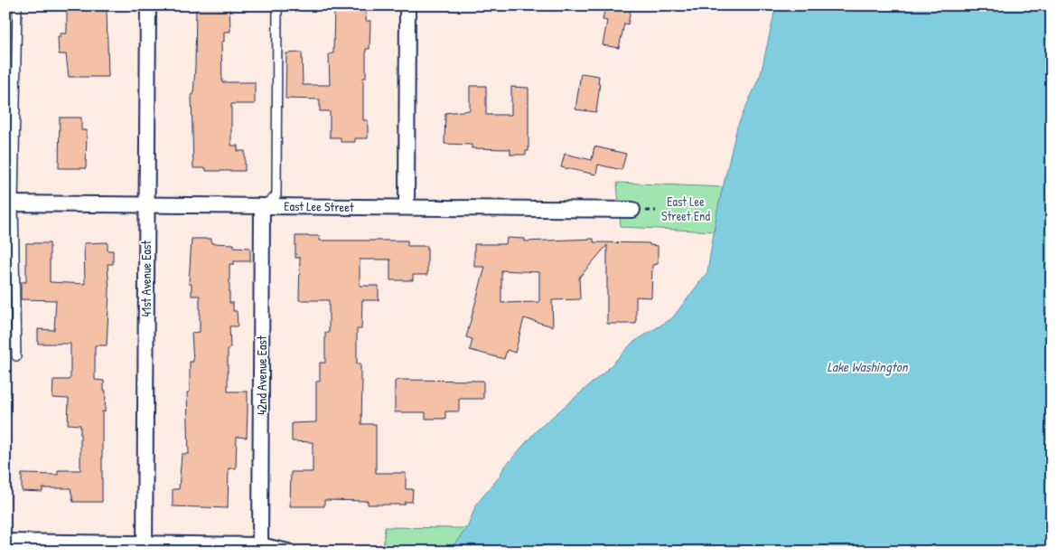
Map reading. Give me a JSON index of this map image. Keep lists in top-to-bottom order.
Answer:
{
  "streets": {
    "street": ["East Lee Street", "41st Avenue East", "42nd Avenue East"]
  },
  "crossings": [
    ["East Lee Street", "41st Avenue East"],
    ["East Lee Street", "42nd Avenue East"]
  ],
  "water": ["Lake Washington"],
  "parks": ["East Lee Street End"]
}
